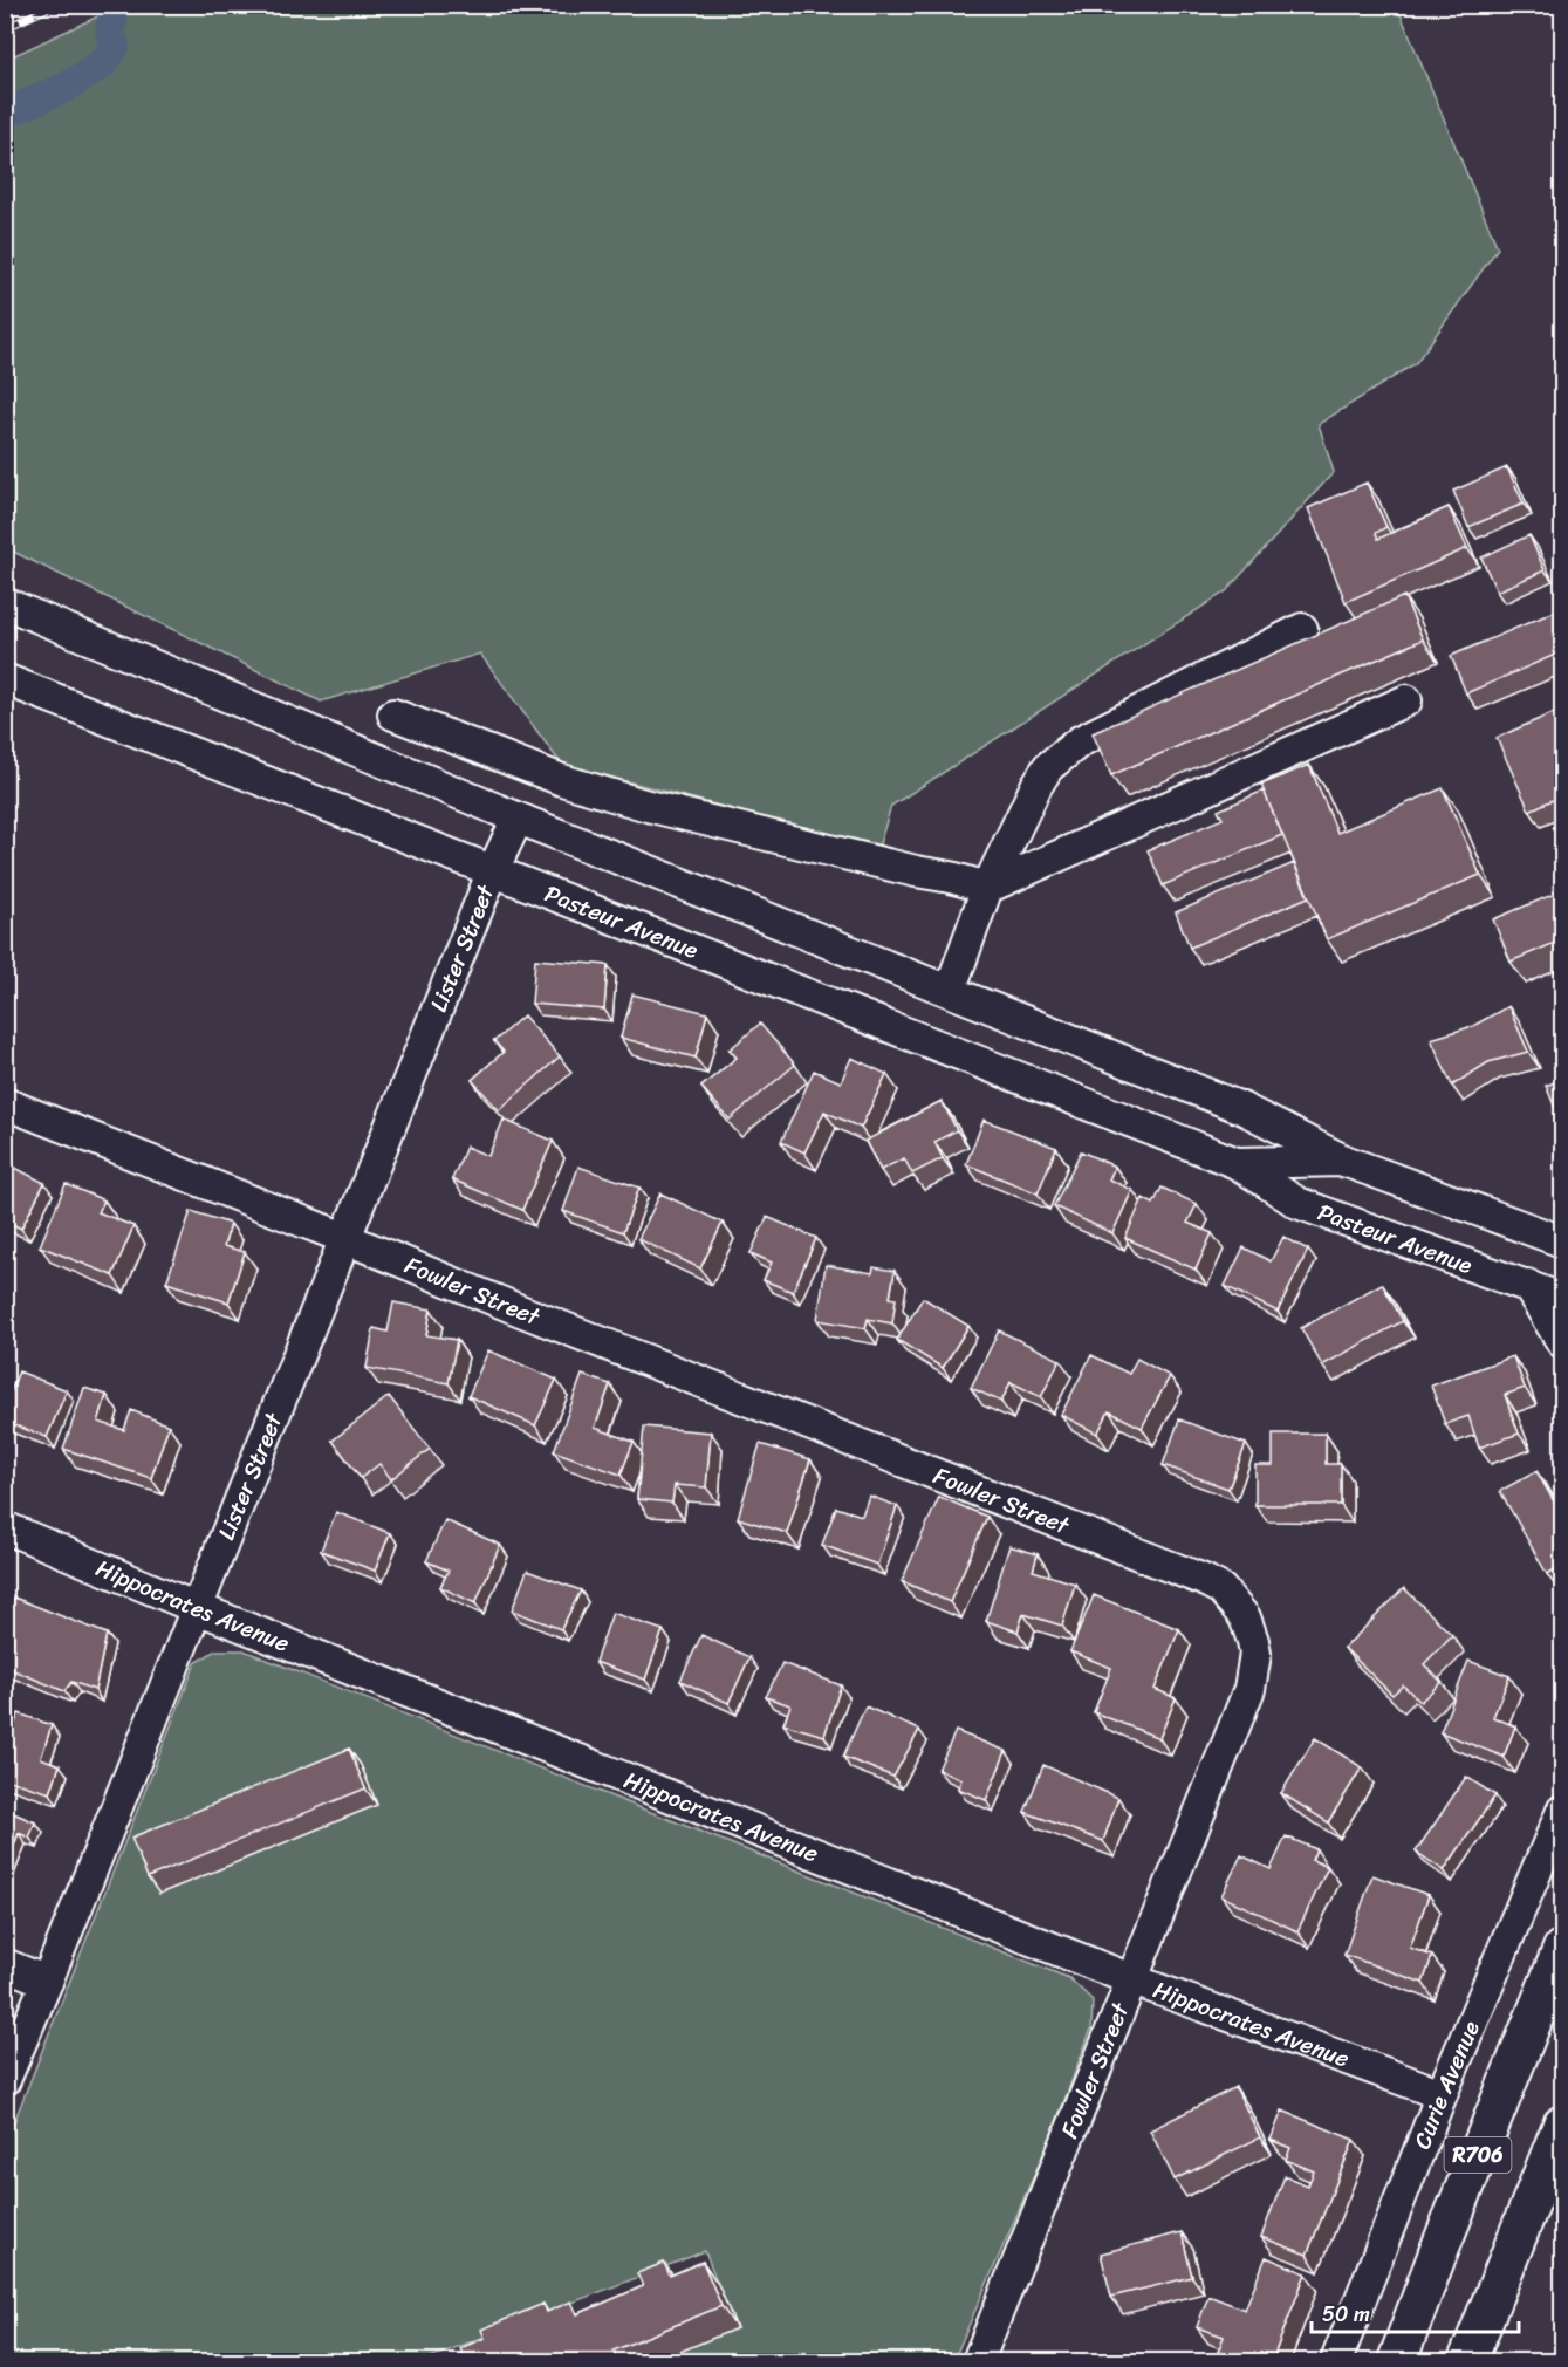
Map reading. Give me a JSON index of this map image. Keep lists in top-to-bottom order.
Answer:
{
  "streets": {
    "main road": ["R706"],
    "street": [
      "Pasteur Avenue",
      "Lister Street",
      "Fowler Street",
      "Hippocrates Avenue",
      "Curie Avenue"
    ]
  },
  "crossings": [
    ["Pasteur Avenue", "Lister Street"],
    ["Lister Street", "Fowler Street"],
    ["Lister Street", "Hippocrates Avenue"],
    ["Fowler Street", "Hippocrates Avenue"],
    ["Hippocrates Avenue", "Curie Avenue"]
  ],
  "scale_bar": "50 m"
}
